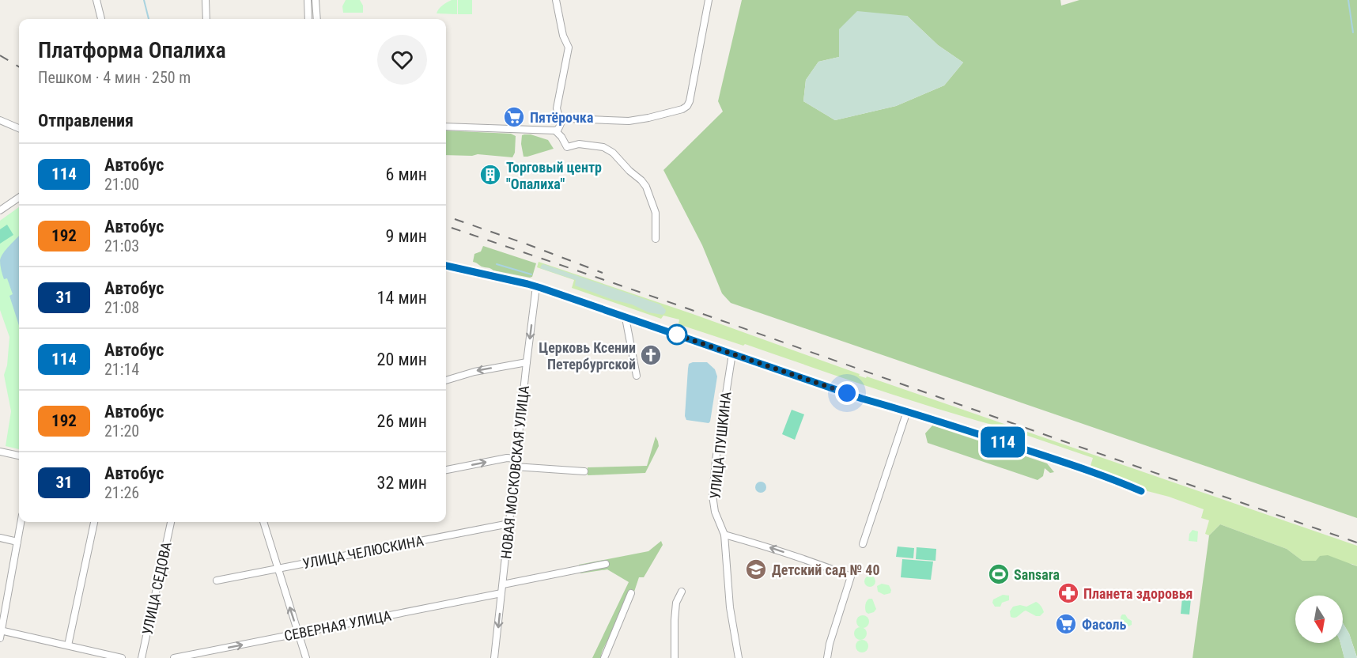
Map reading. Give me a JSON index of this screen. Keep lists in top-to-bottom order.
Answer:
{
  "streets": {
    "street": [
      "УЛИЦА ПУШКИНА",
      "НОВАЯ МОСКОВСКАЯ УЛИЦА",
      "УЛИЦА ЧЕЛЮСКИНА",
      "УЛИЦА СЕДОВА",
      "СЕВЕРНАЯ УЛИЦА"
    ]
  },
  "crossings": [
    ["НОВАЯ МОСКОВСКАЯ УЛИЦА", "УЛИЦА ЧЕЛЮСКИНА"],
    ["НОВАЯ МОСКОВСКАЯ УЛИЦА", "СЕВЕРНАЯ УЛИЦА"]
  ],
  "one_way": ["НОВАЯ МОСКОВСКАЯ УЛИЦА", "СЕВЕРНАЯ УЛИЦА"],
  "places": {
    "supermarket": ["Пятёрочка", "Фасоль"],
    "building": ["Торговый центр \"Опалиха\""],
    "church": ["Церковь Ксении Петербургской"],
    "school or university": ["Детский сад № 40"],
    "sports": ["Sansara"],
    "pharmacy": ["Планета здоровья"]
  },
  "lines": ["bus line 114"],
  "north": "bottom",
  "page": {
    "on_map": "114",
    "heading": [
      ["Платформа Опалиха", "Пешком · 4 мин · 250 m"],
      "Отправления"
    ],
    "list": [
      {
        "mark": "114",
        "name": "Автобус",
        "note": "21:00",
        "value": "6 мин"
      },
      {
        "mark": "192",
        "name": "Автобус",
        "note": "21:03",
        "value": "9 мин"
      },
      {
        "mark": "31",
        "name": "Автобус",
        "note": "21:08",
        "value": "14 мин"
      },
      {
        "mark": "114",
        "name": "Автобус",
        "note": "21:14",
        "value": "20 мин"
      },
      {
        "mark": "192",
        "name": "Автобус",
        "note": "21:20",
        "value": "26 мин"
      },
      {
        "mark": "31",
        "name": "Автобус",
        "note": "21:26",
        "value": "32 мин"
      }
    ]
  }
}
